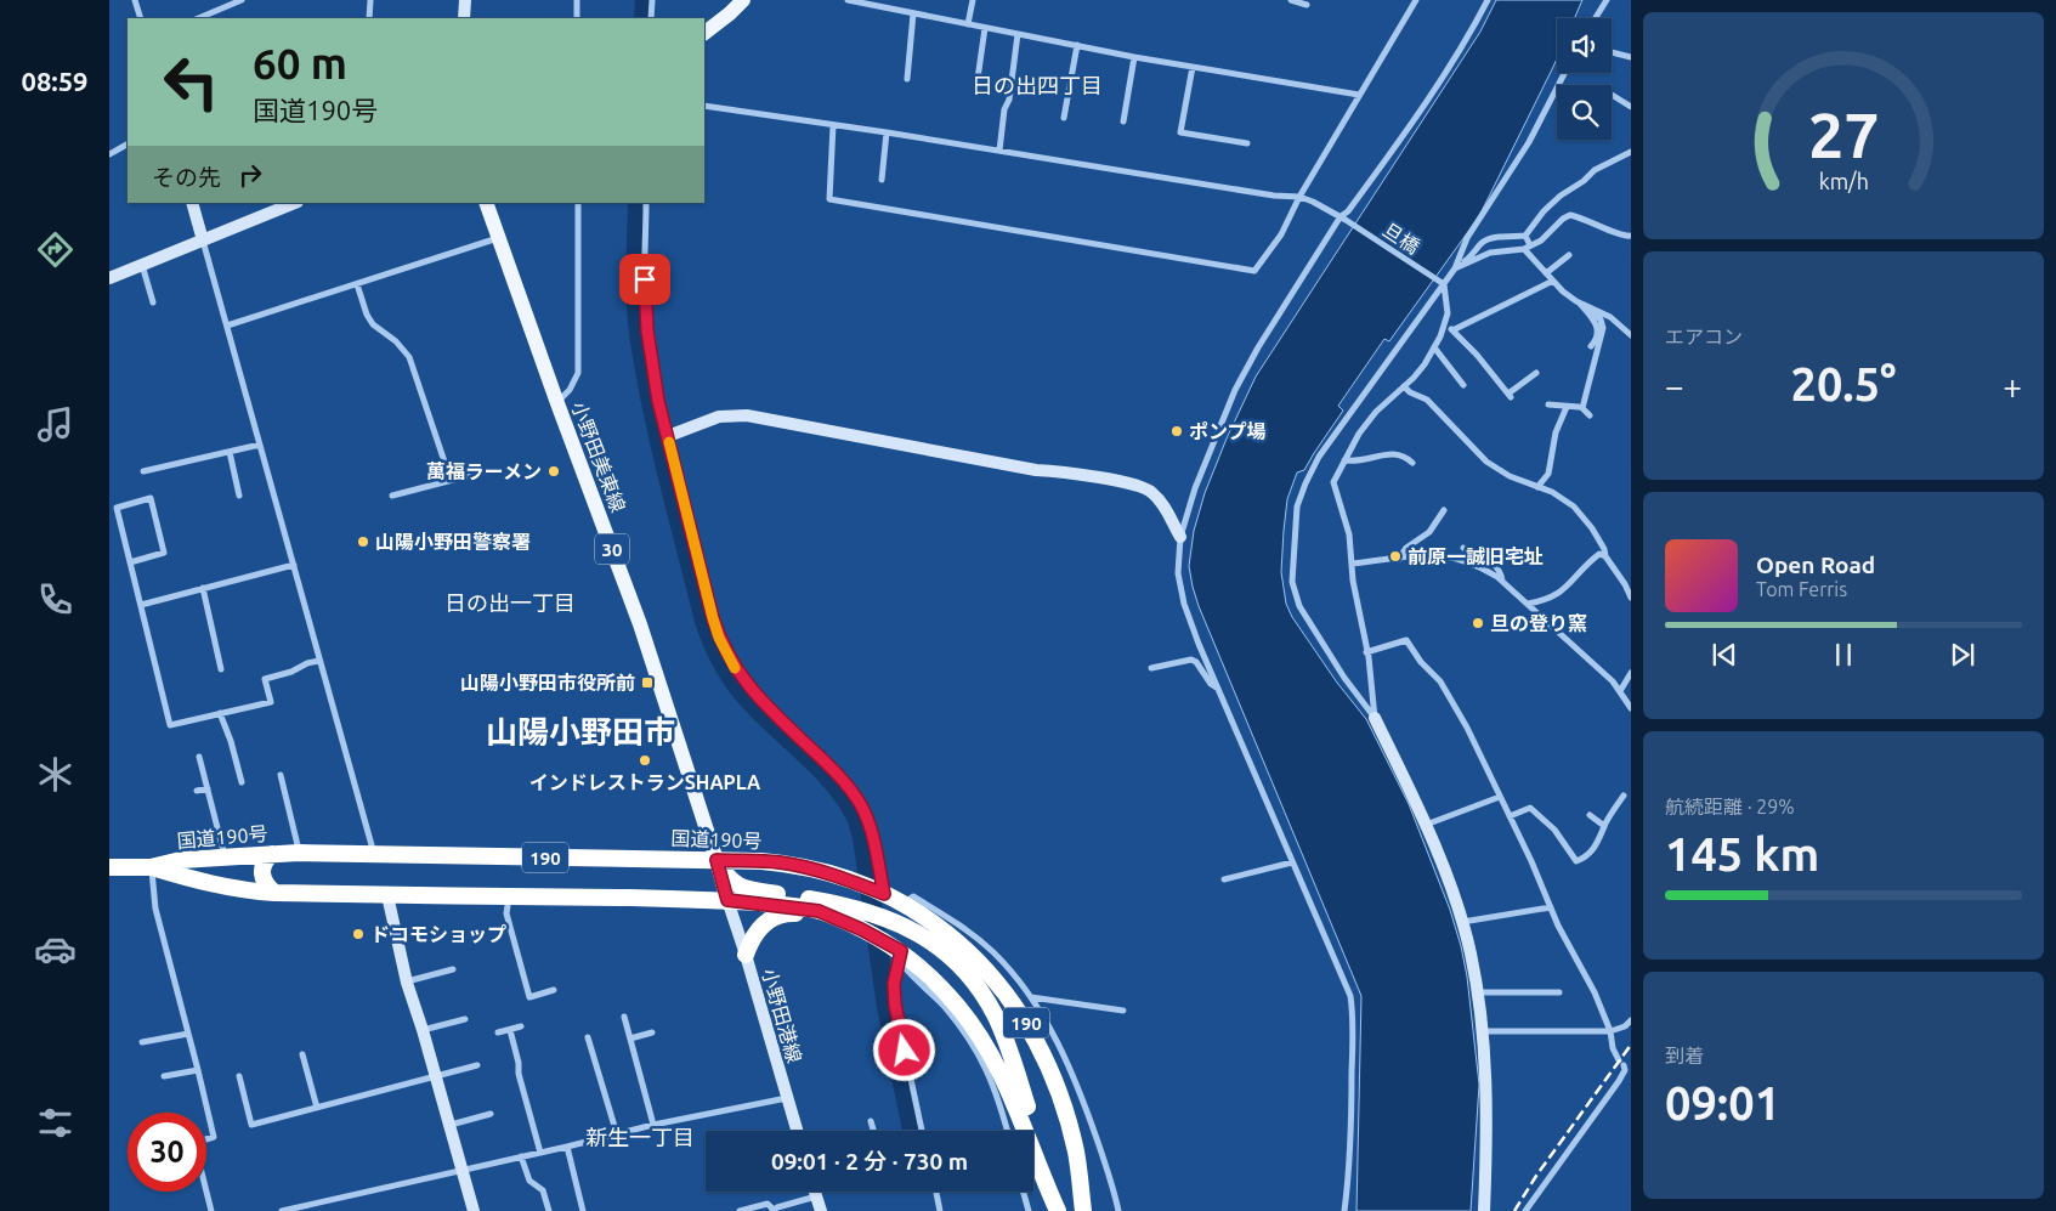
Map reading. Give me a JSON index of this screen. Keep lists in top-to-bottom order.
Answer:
{
  "streets": {
    "highway": ["国道190号", "190"],
    "main road": ["小野田美東線", "30"],
    "street": ["旦橋", "小野田港線"]
  },
  "crossings": [
    ["小野田美東線", "国道190号"],
    ["小野田美東線", "小野田港線"],
    ["国道190号", "小野田港線"]
  ],
  "districts": [
    "日の出四丁目",
    "日の出一丁目",
    "山陽小野田市",
    "新生一丁目"
  ],
  "places": {
    "other": [
      "ポンプ場",
      "萬福ラーメン",
      "山陽小野田警察署",
      "前原一誠旧宅址",
      "旦の登り窯",
      "インドレストランSHAPLA",
      "ドコモショップ"
    ],
    "transit": ["山陽小野田市役所前"]
  },
  "page": {
    "tabs": "08:59",
    "turn": ["60 m", "国道190号"],
    "then": "その先",
    "tile": [
      "エアコン",
      ["航続距離 · 29%", "145 km"],
      ["到着", "09:01"]
    ],
    "heat": ["−", "20.5°", "+"],
    "song": ["Open Road", "Tom Ferris"],
    "limit": "30",
    "trip": "09:01 · 2 分 · 730 m",
    "gauge": ["27", "km/h"]
  }
}
